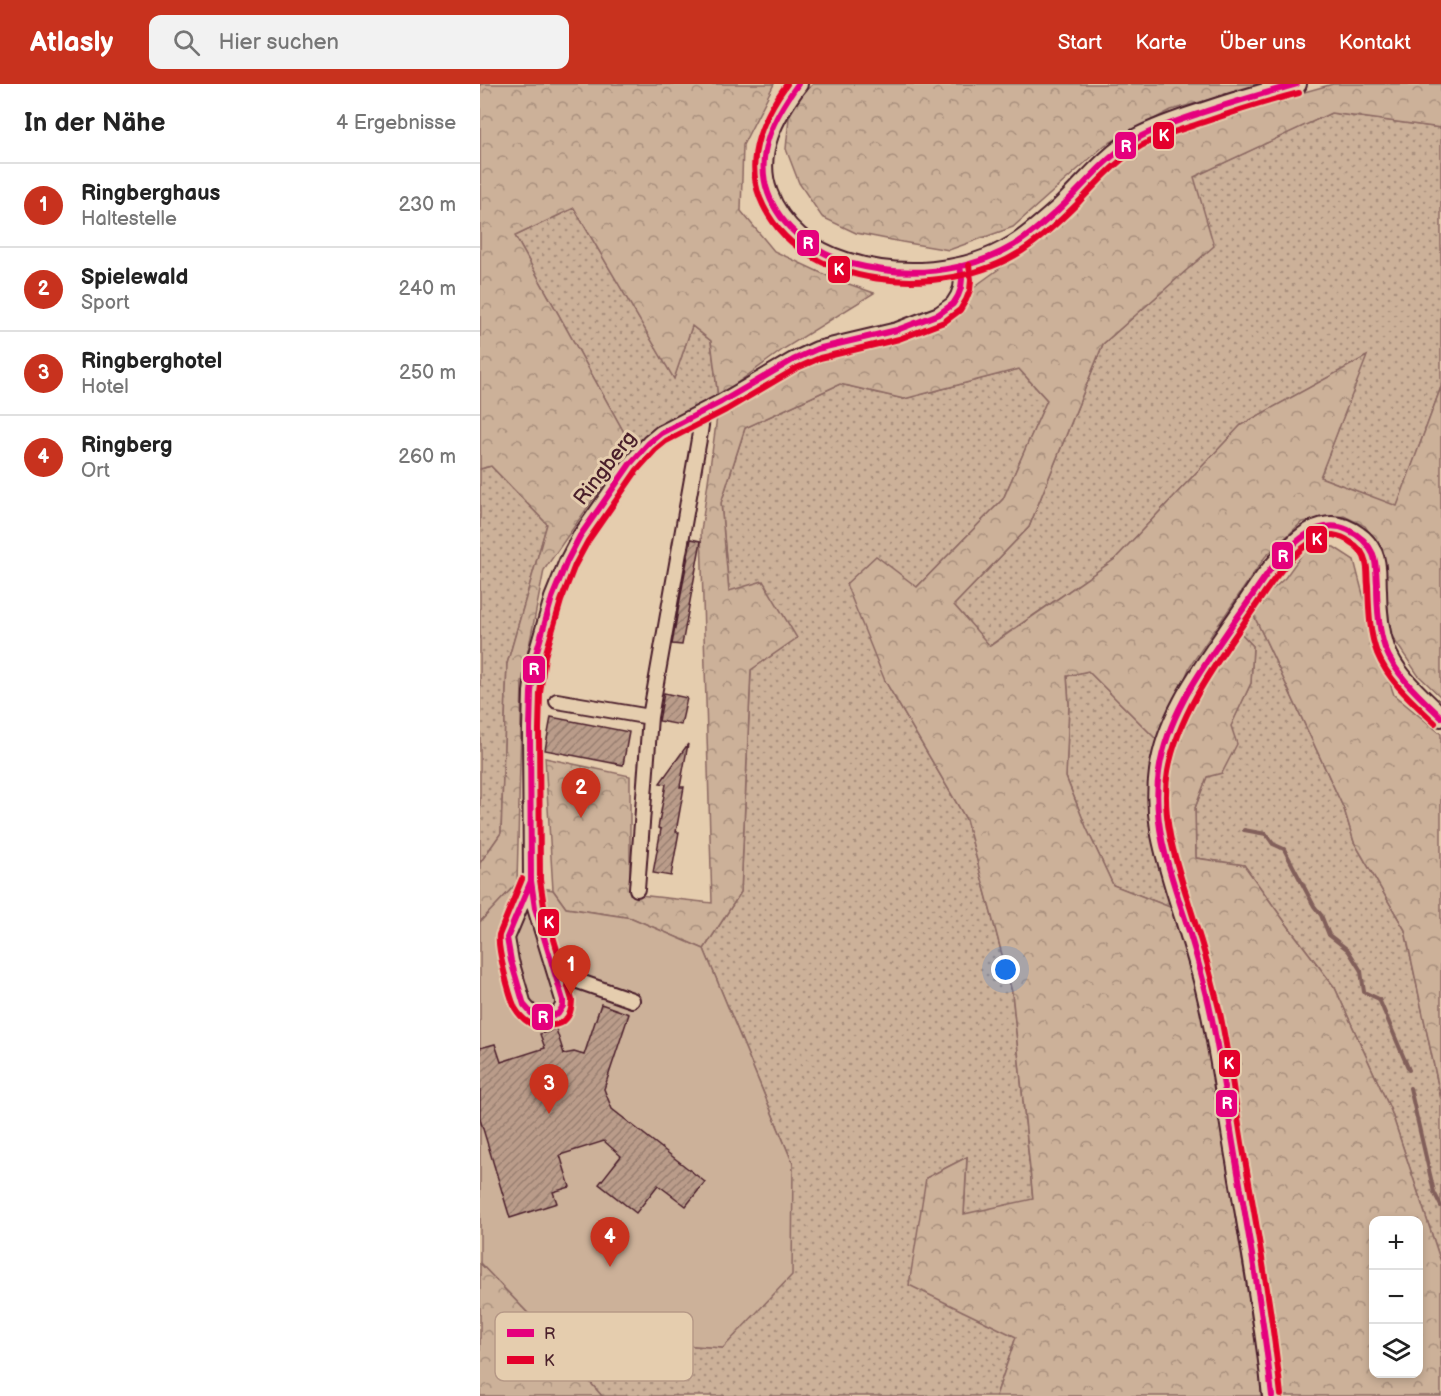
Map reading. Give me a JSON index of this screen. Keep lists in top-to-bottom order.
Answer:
{
  "streets": {
    "lane": ["Ringberg"]
  },
  "lines": ["transit line R", "transit line K"],
  "legend": ["R", "K"],
  "page": {
    "header": "Atlasly",
    "search": "Hier suchen",
    "nav": [
      "Start",
      "Karte",
      "Über uns",
      "Kontakt"
    ],
    "heading": ["In der Nähe", "4 Ergebnisse"],
    "list": [
      {
        "mark": "1",
        "name": "Ringberghaus",
        "note": "Haltestelle",
        "value": "230 m"
      },
      {
        "mark": "2",
        "name": "Spielewald",
        "note": "Sport",
        "value": "240 m"
      },
      {
        "mark": "3",
        "name": "Ringberghotel",
        "note": "Hotel",
        "value": "250 m"
      },
      {
        "mark": "4",
        "name": "Ringberg",
        "note": "Ort",
        "value": "260 m"
      }
    ],
    "pins": [
      "2",
      "1",
      "3",
      "4"
    ],
    "map_buttons": ["+", "−"]
  }
}
